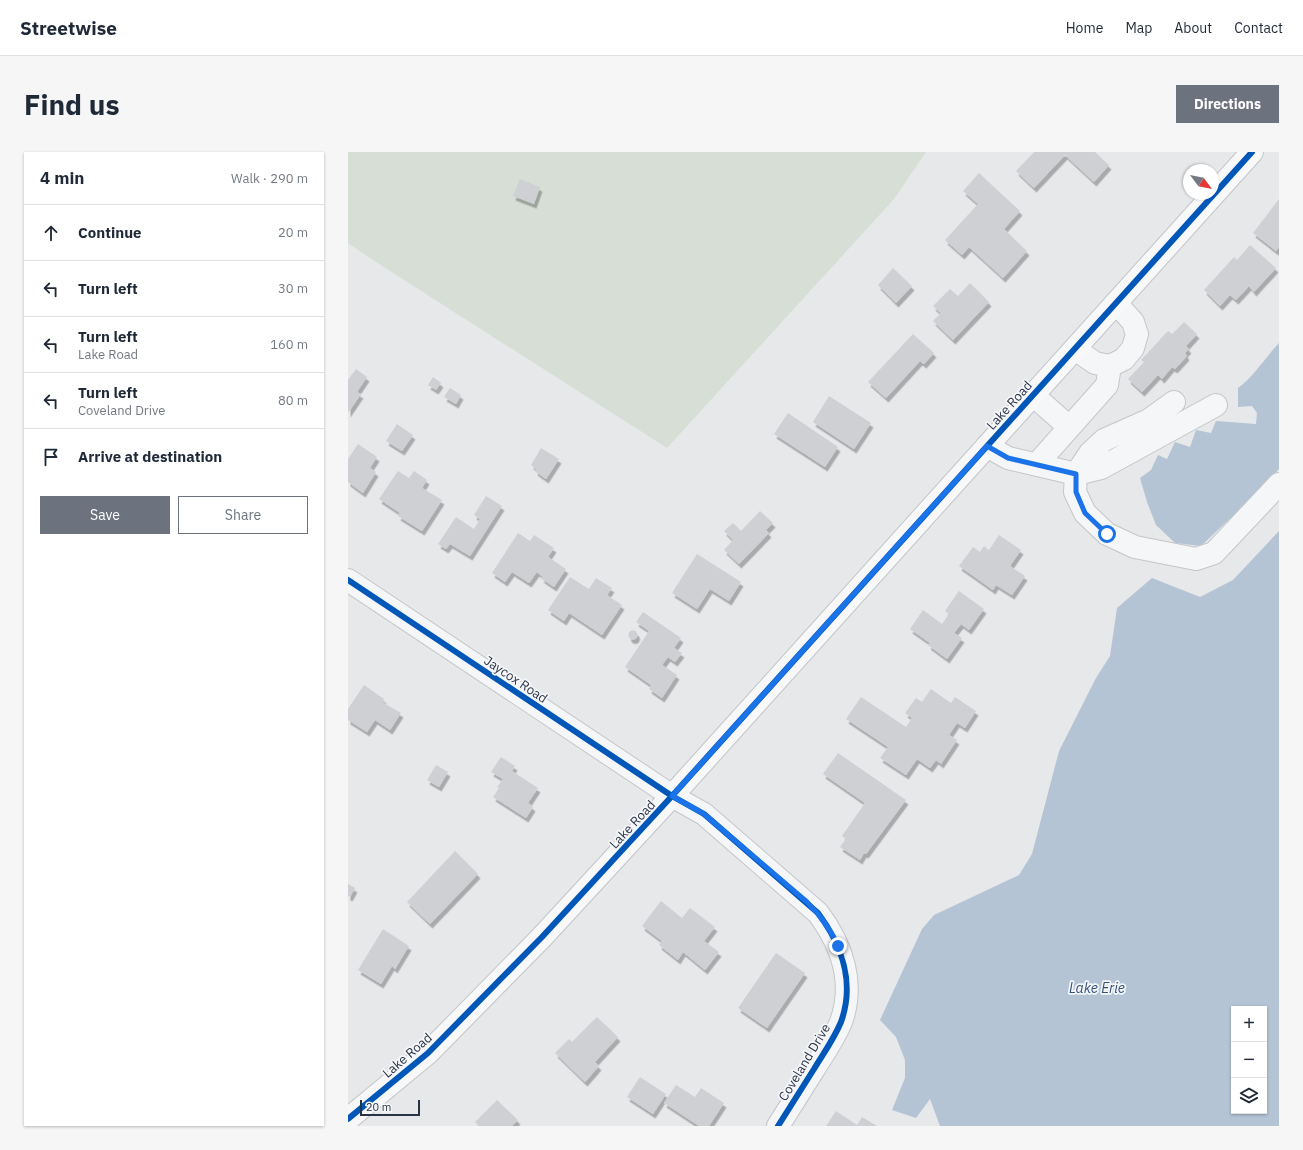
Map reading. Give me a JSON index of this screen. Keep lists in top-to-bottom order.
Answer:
{
  "streets": {
    "main road": ["Lake Road"],
    "street": ["Jaycox Road", "Coveland Drive"]
  },
  "crossings": [
    ["Lake Road", "Jaycox Road"],
    ["Lake Road", "Coveland Drive"],
    ["Jaycox Road", "Coveland Drive"]
  ],
  "water": ["Lake Erie"],
  "scale_bar": "20 m",
  "north": "bottom right",
  "page": {
    "header": "Streetwise",
    "nav": [
      "Home",
      "Map",
      "About",
      "Contact"
    ],
    "buttons": [
      "Directions",
      ["Save", "Share"]
    ],
    "title": "Find us",
    "heading": ["4 min", "Walk · 290 m"],
    "list": [
      ["Continue", "20 m"],
      ["Turn left", "30 m"],
      ["Turn left", "Lake Road", "160 m"],
      ["Turn left", "Coveland Drive", "80 m"],
      "Arrive at destination"
    ],
    "map_buttons": ["+", "−"],
    "scale": "20 m"
  }
}
